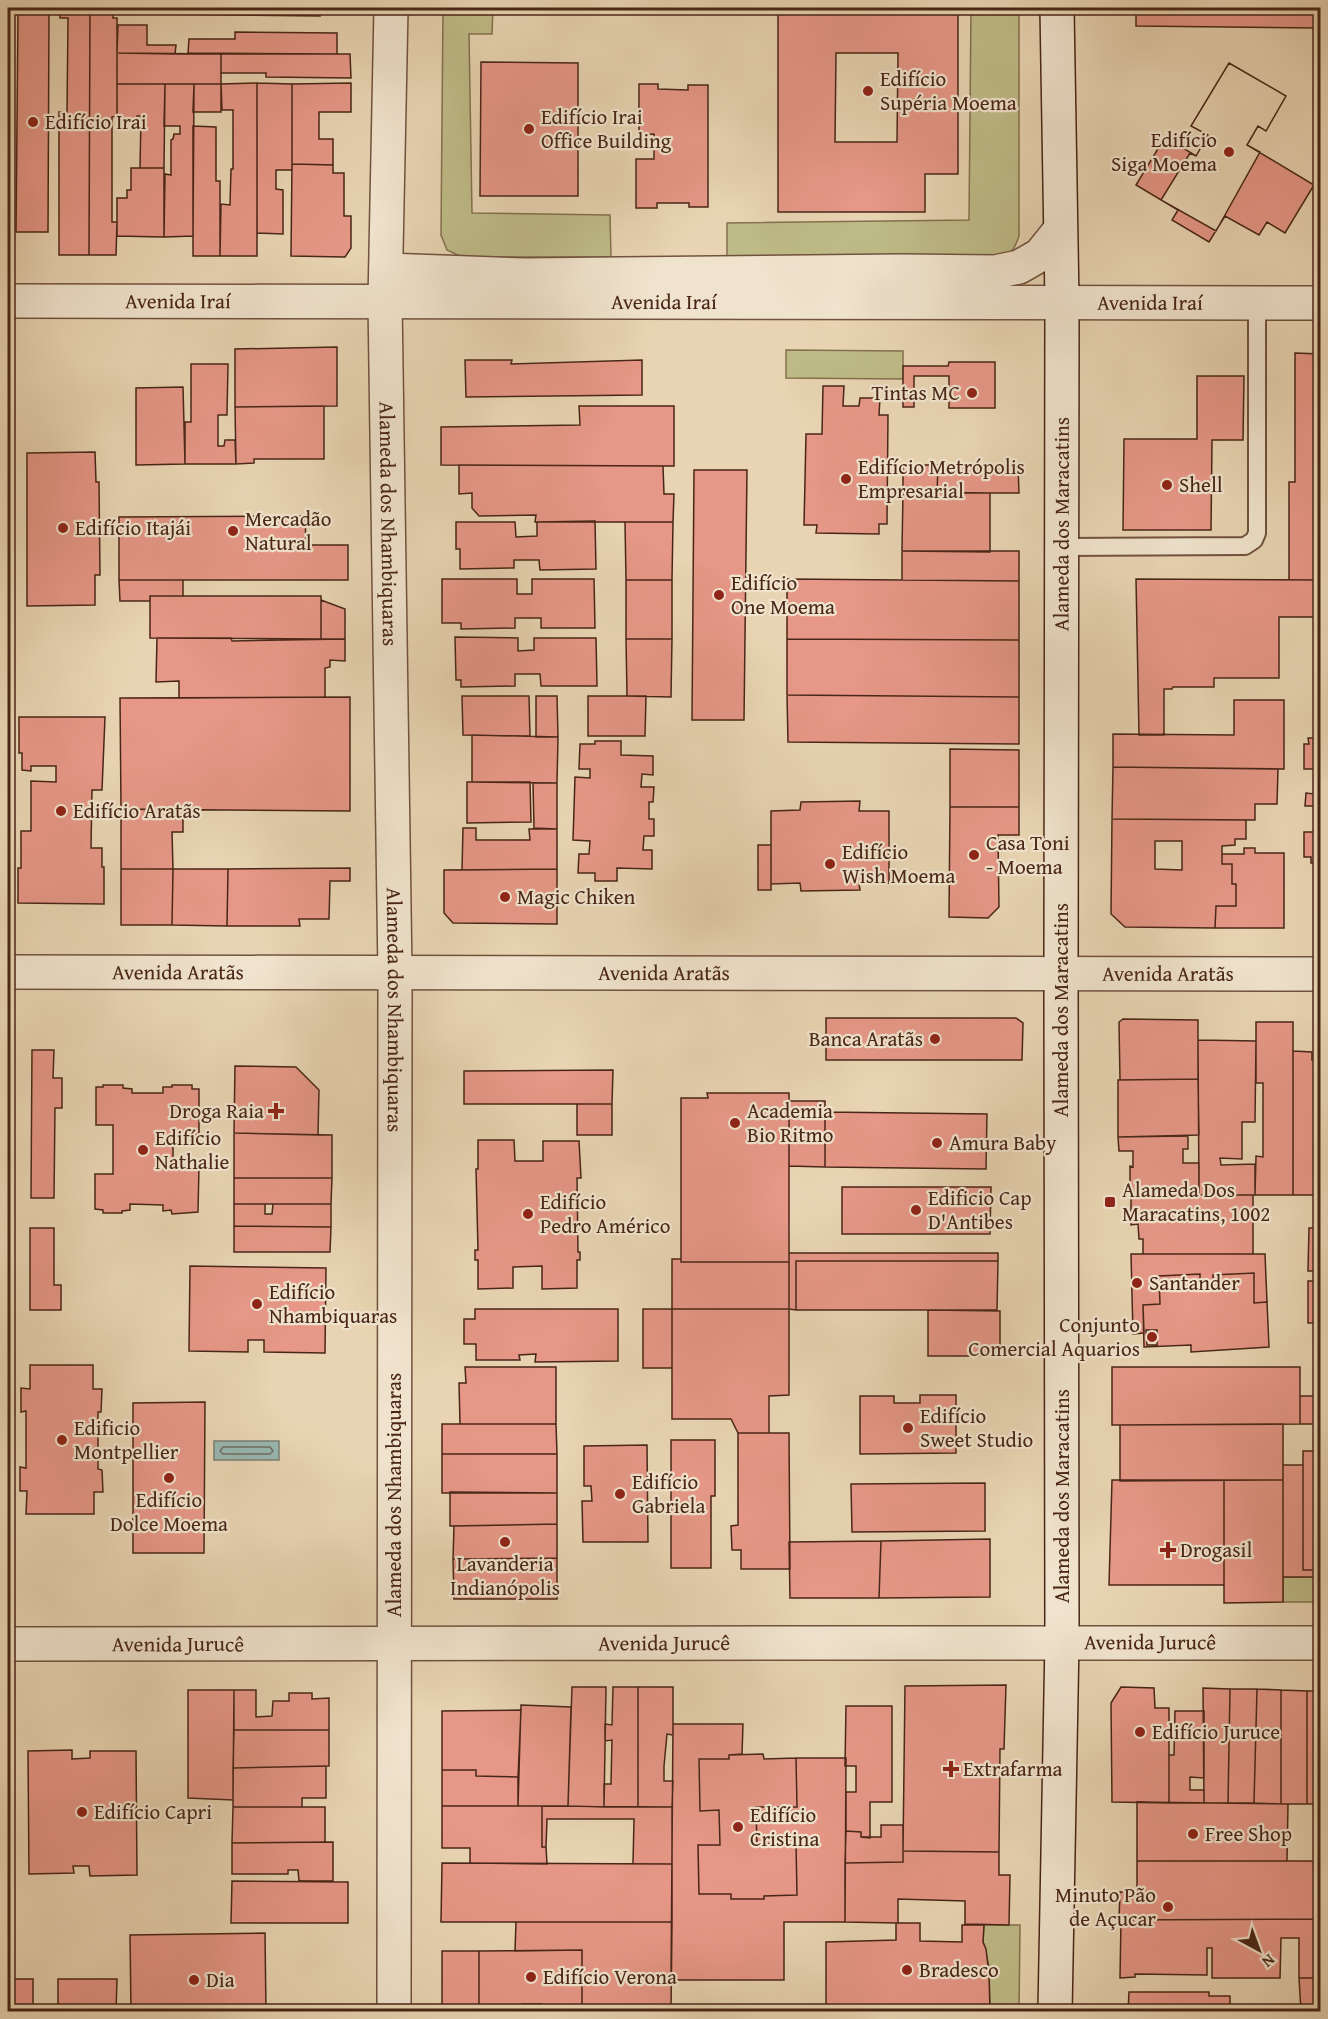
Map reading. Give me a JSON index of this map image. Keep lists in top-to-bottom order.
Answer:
{
  "streets": {
    "street": [
      "Avenida Iraí",
      "Alameda dos Nhambiquaras",
      "Alameda dos Maracatins",
      "Avenida Aratãs",
      "Avenida Jurucê"
    ]
  },
  "crossings": [
    ["Avenida Iraí", "Alameda dos Nhambiquaras"],
    ["Avenida Iraí", "Alameda dos Maracatins"],
    ["Alameda dos Nhambiquaras", "Avenida Aratãs"],
    ["Alameda dos Nhambiquaras", "Avenida Jurucê"],
    ["Alameda dos Maracatins", "Avenida Aratãs"],
    ["Alameda dos Maracatins", "Avenida Jurucê"]
  ],
  "places": {
    "other": [
      "Edifício Supéria Moema",
      "Edifício Irai",
      "Edifício Irai Office Building",
      "Edifício Siga Moema",
      "Tintas MC",
      "Edifício Metrópolis Empresarial",
      "Shell",
      "Edifício Itajái",
      "Mercadão Natural",
      "Edifício One Moema",
      "Edifício Aratãs",
      "Casa Toni - Moema",
      "Edifício Wish Moema",
      "Magic Chiken",
      "Banca Aratãs",
      "Academia Bio Ritmo",
      "Amura Baby",
      "Edifício Nathalie",
      "Edificio Cap D'Antibes",
      "Edifício Pedro Américo",
      "Santander",
      "Edifício Nhambiquaras",
      "Conjunto Comercial Aquarios",
      "Edifício Sweet Studio",
      "Edificio Montpellier",
      "Edifício Dolce Moema",
      "Edifício Gabriela",
      "Lavanderia Indianópolis",
      "Edifício Juruce",
      "Edifício Capri",
      "Edifício Cristina",
      "Free Shop",
      "Minuto Pão de Açucar",
      "Bradesco",
      "Edifício Verona",
      "Dia"
    ],
    "health": ["Droga Raia", "Drogasil", "Extrafarma"],
    "transit": ["Alameda Dos Maracatins, 1002"]
  },
  "north": "bottom right"
}
